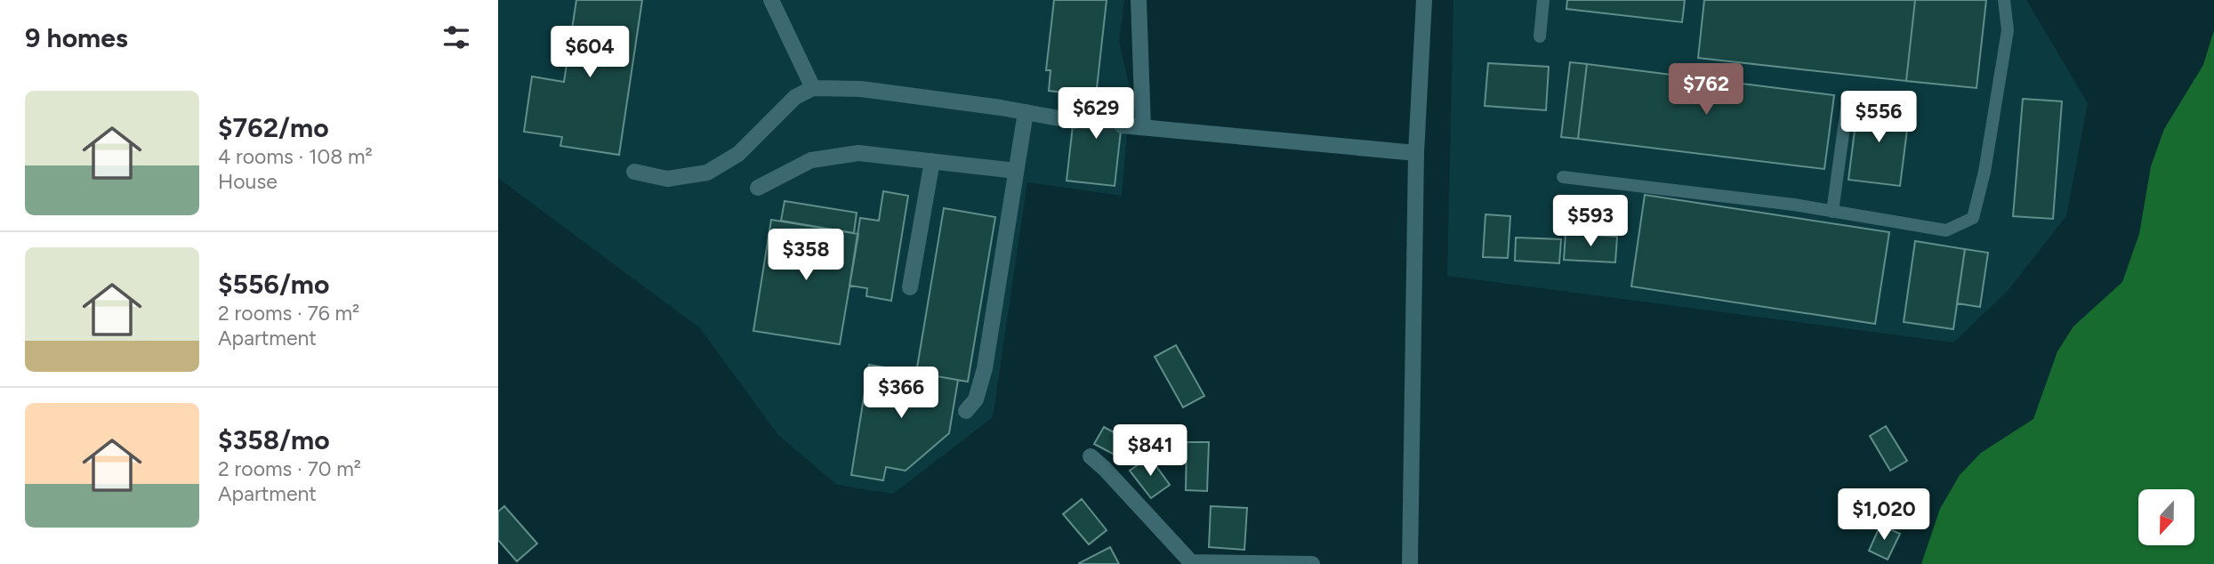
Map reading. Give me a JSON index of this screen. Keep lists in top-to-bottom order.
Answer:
{
  "north": "bottom",
  "page": {
    "heading": "9 homes",
    "price": [
      "$604",
      "$762",
      "$629",
      "$556",
      "$593",
      "$358",
      "$366",
      "$841",
      "$1,020"
    ],
    "list": [
      {
        "name": "$762/mo",
        "note": "4 rooms · 108 m² · House"
      },
      {
        "name": "$556/mo",
        "note": "2 rooms · 76 m² · Apartment"
      },
      {
        "name": "$358/mo",
        "note": "2 rooms · 70 m² · Apartment"
      }
    ]
  }
}
